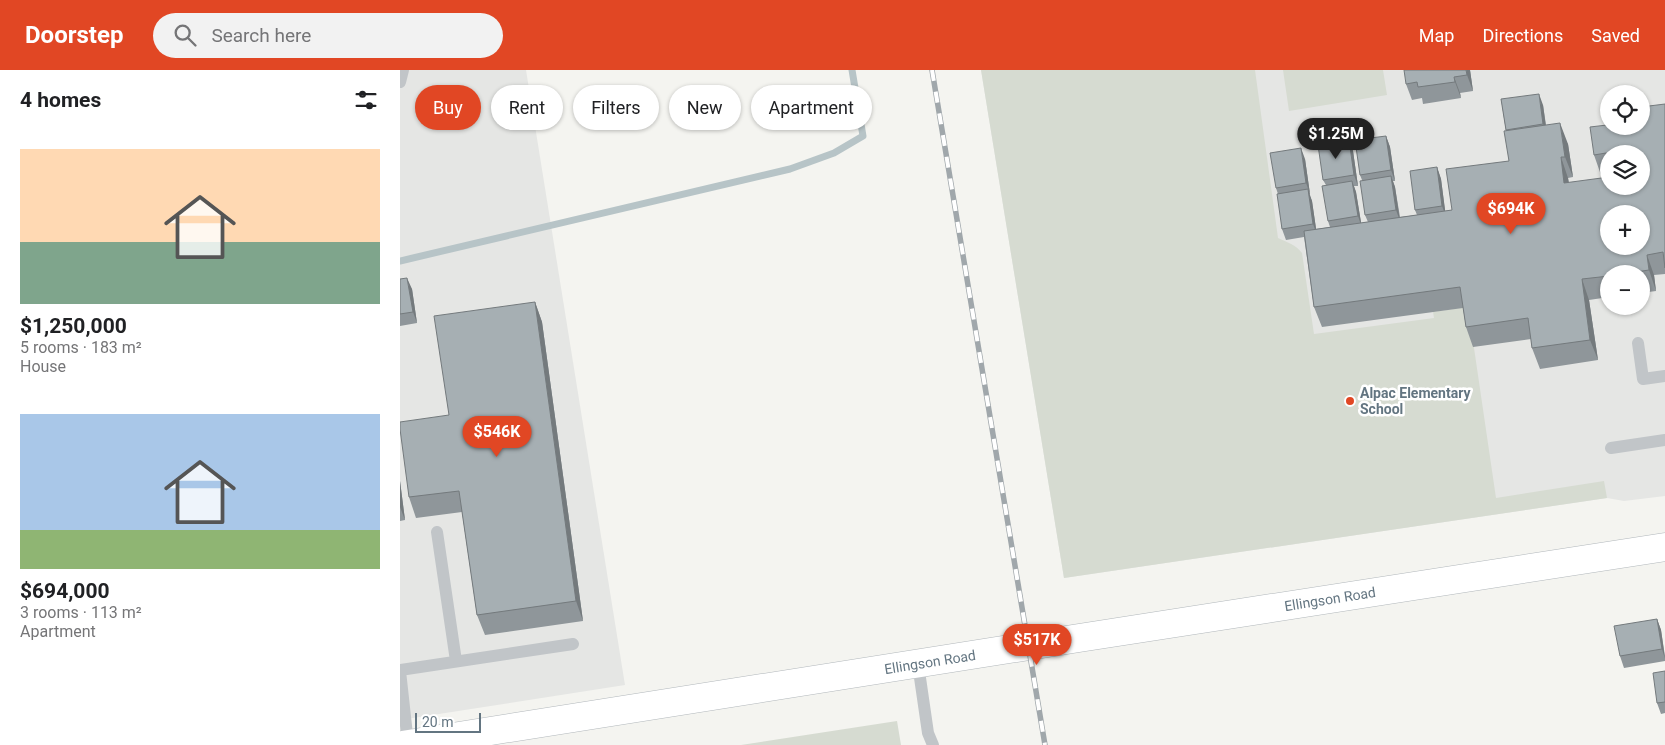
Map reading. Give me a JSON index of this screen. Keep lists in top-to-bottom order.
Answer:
{
  "streets": {
    "main road": ["Ellingson Road"]
  },
  "places": ["Alpac Elementary School"],
  "scale_bar": "20 m",
  "page": {
    "header": "Doorstep",
    "search": "Search here",
    "nav": ["Map", "Directions", "Saved"],
    "heading": "4 homes",
    "map_buttons": ["+", "−"],
    "chip": [
      "Buy",
      "Rent",
      "Filters",
      "New",
      "Apartment"
    ],
    "price": [
      "$1.25M",
      "$694K",
      "$546K",
      "$517K"
    ],
    "list": [
      {
        "name": "$1,250,000",
        "note": "5 rooms · 183 m² · House"
      },
      {
        "name": "$694,000",
        "note": "3 rooms · 113 m² · Apartment"
      }
    ],
    "scale": "20 m"
  }
}
